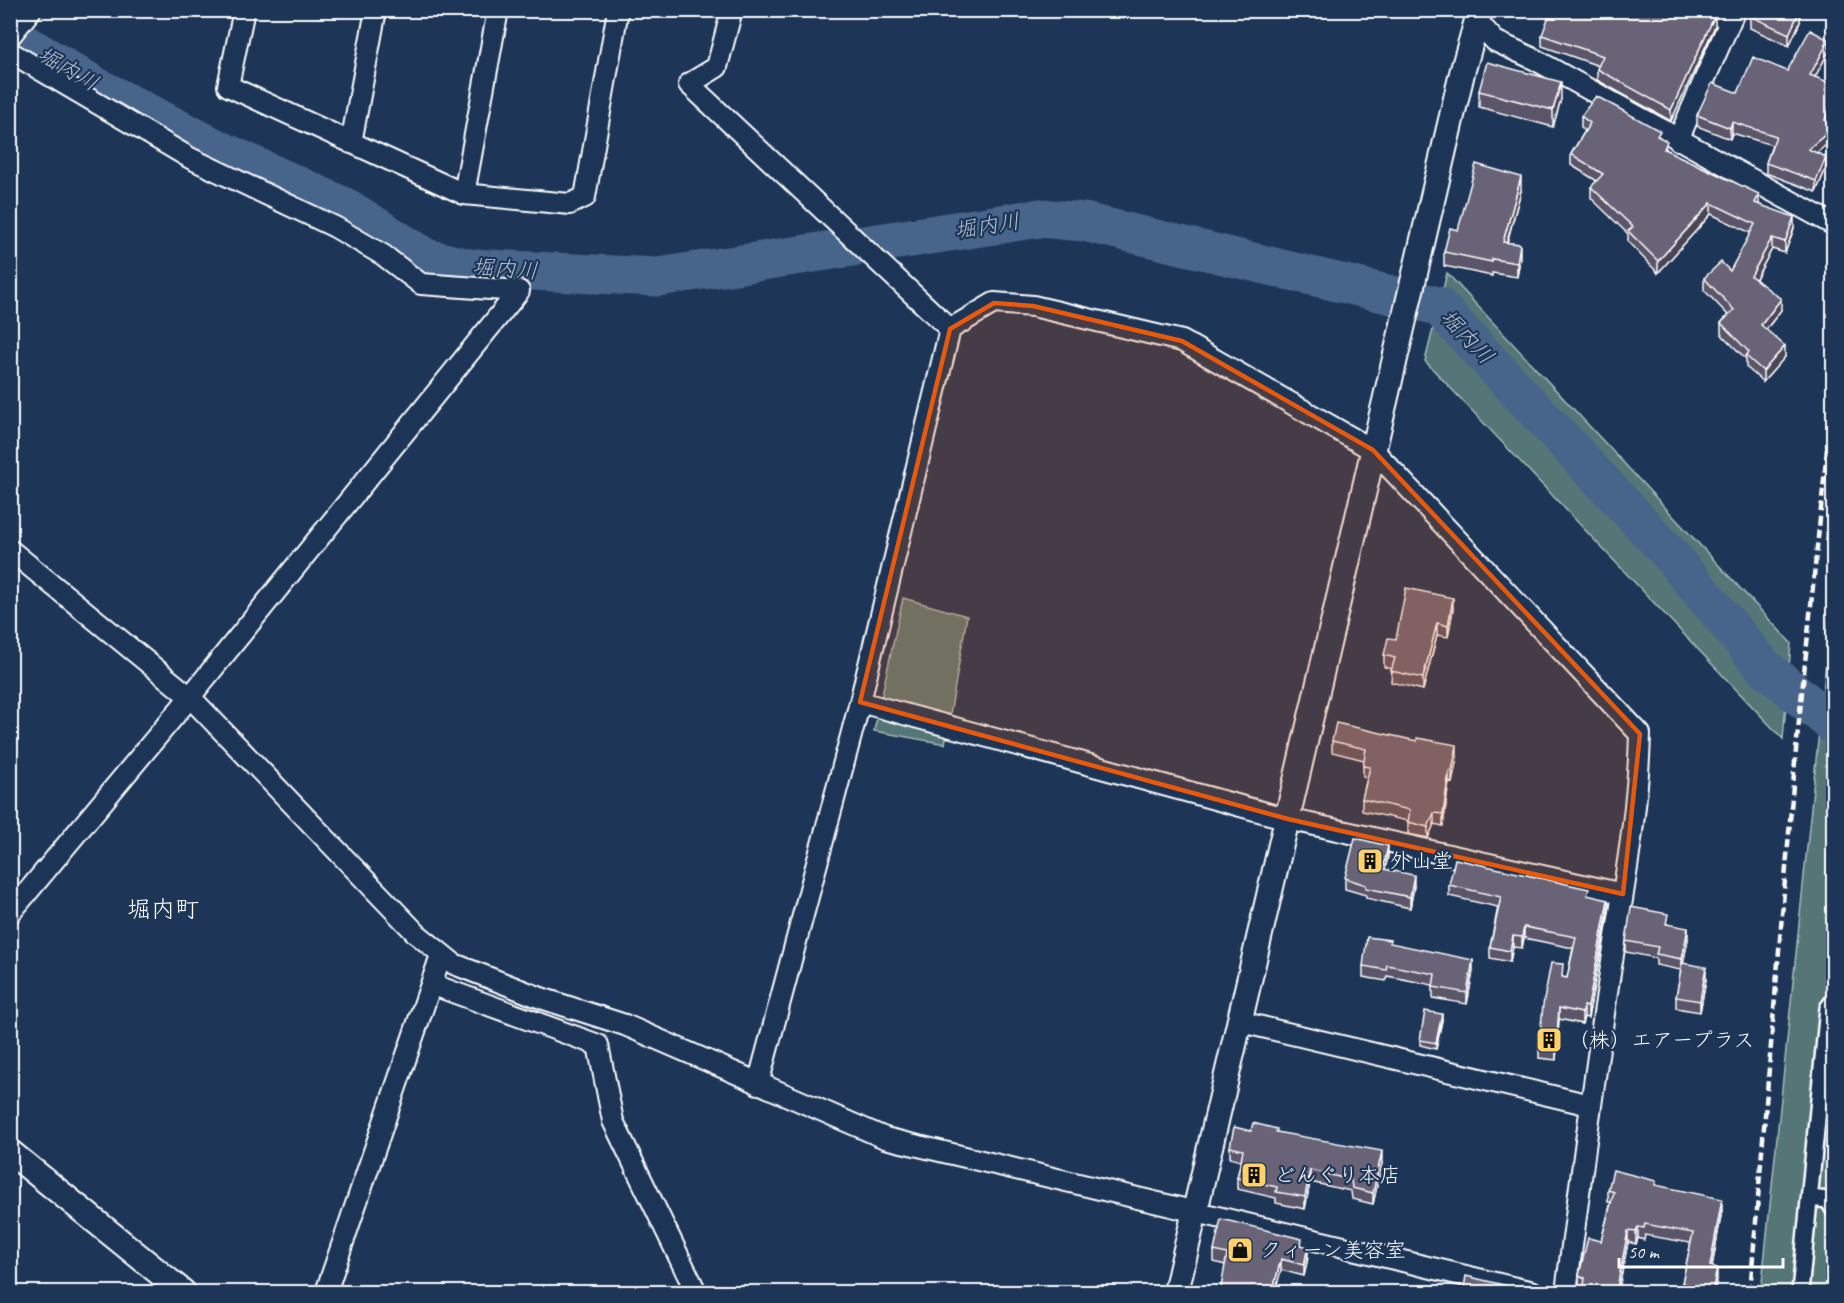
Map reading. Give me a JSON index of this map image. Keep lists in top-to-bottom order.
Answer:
{
  "districts": ["堀内町"],
  "water": ["堀内川"],
  "places": {
    "building": ["外山堂", "（株）エアープラス", "どんぐり本店"],
    "shop": ["クィーン美容室"]
  },
  "scale_bar": "50 m"
}
